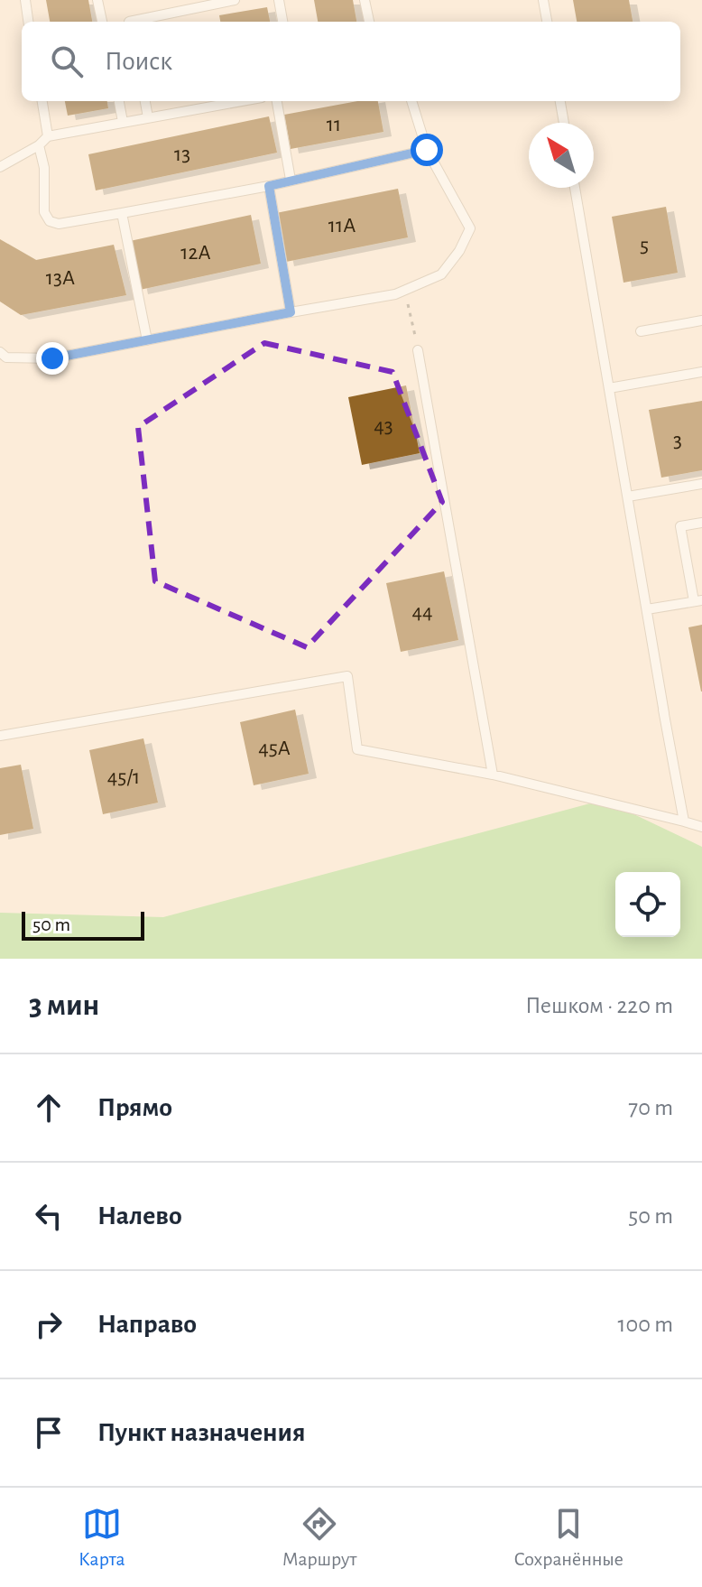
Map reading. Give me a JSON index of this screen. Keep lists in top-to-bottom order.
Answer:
{
  "house_numbers": [
    "11",
    "13",
    "11А",
    "5",
    "12А",
    "13А",
    "43",
    "3",
    "44",
    "45А",
    "45/1"
  ],
  "scale_bar": "50 m",
  "north": "top left",
  "page": {
    "search": "Поиск",
    "scale": "50 m",
    "heading": ["3 мин", "Пешком · 220 m"],
    "list": [
      ["Прямо", "70 m"],
      ["Налево", "50 m"],
      ["Направо", "100 m"],
      "Пункт назначения"
    ],
    "nav": ["Карта", "Маршрут", "Сохранённые"]
  }
}
